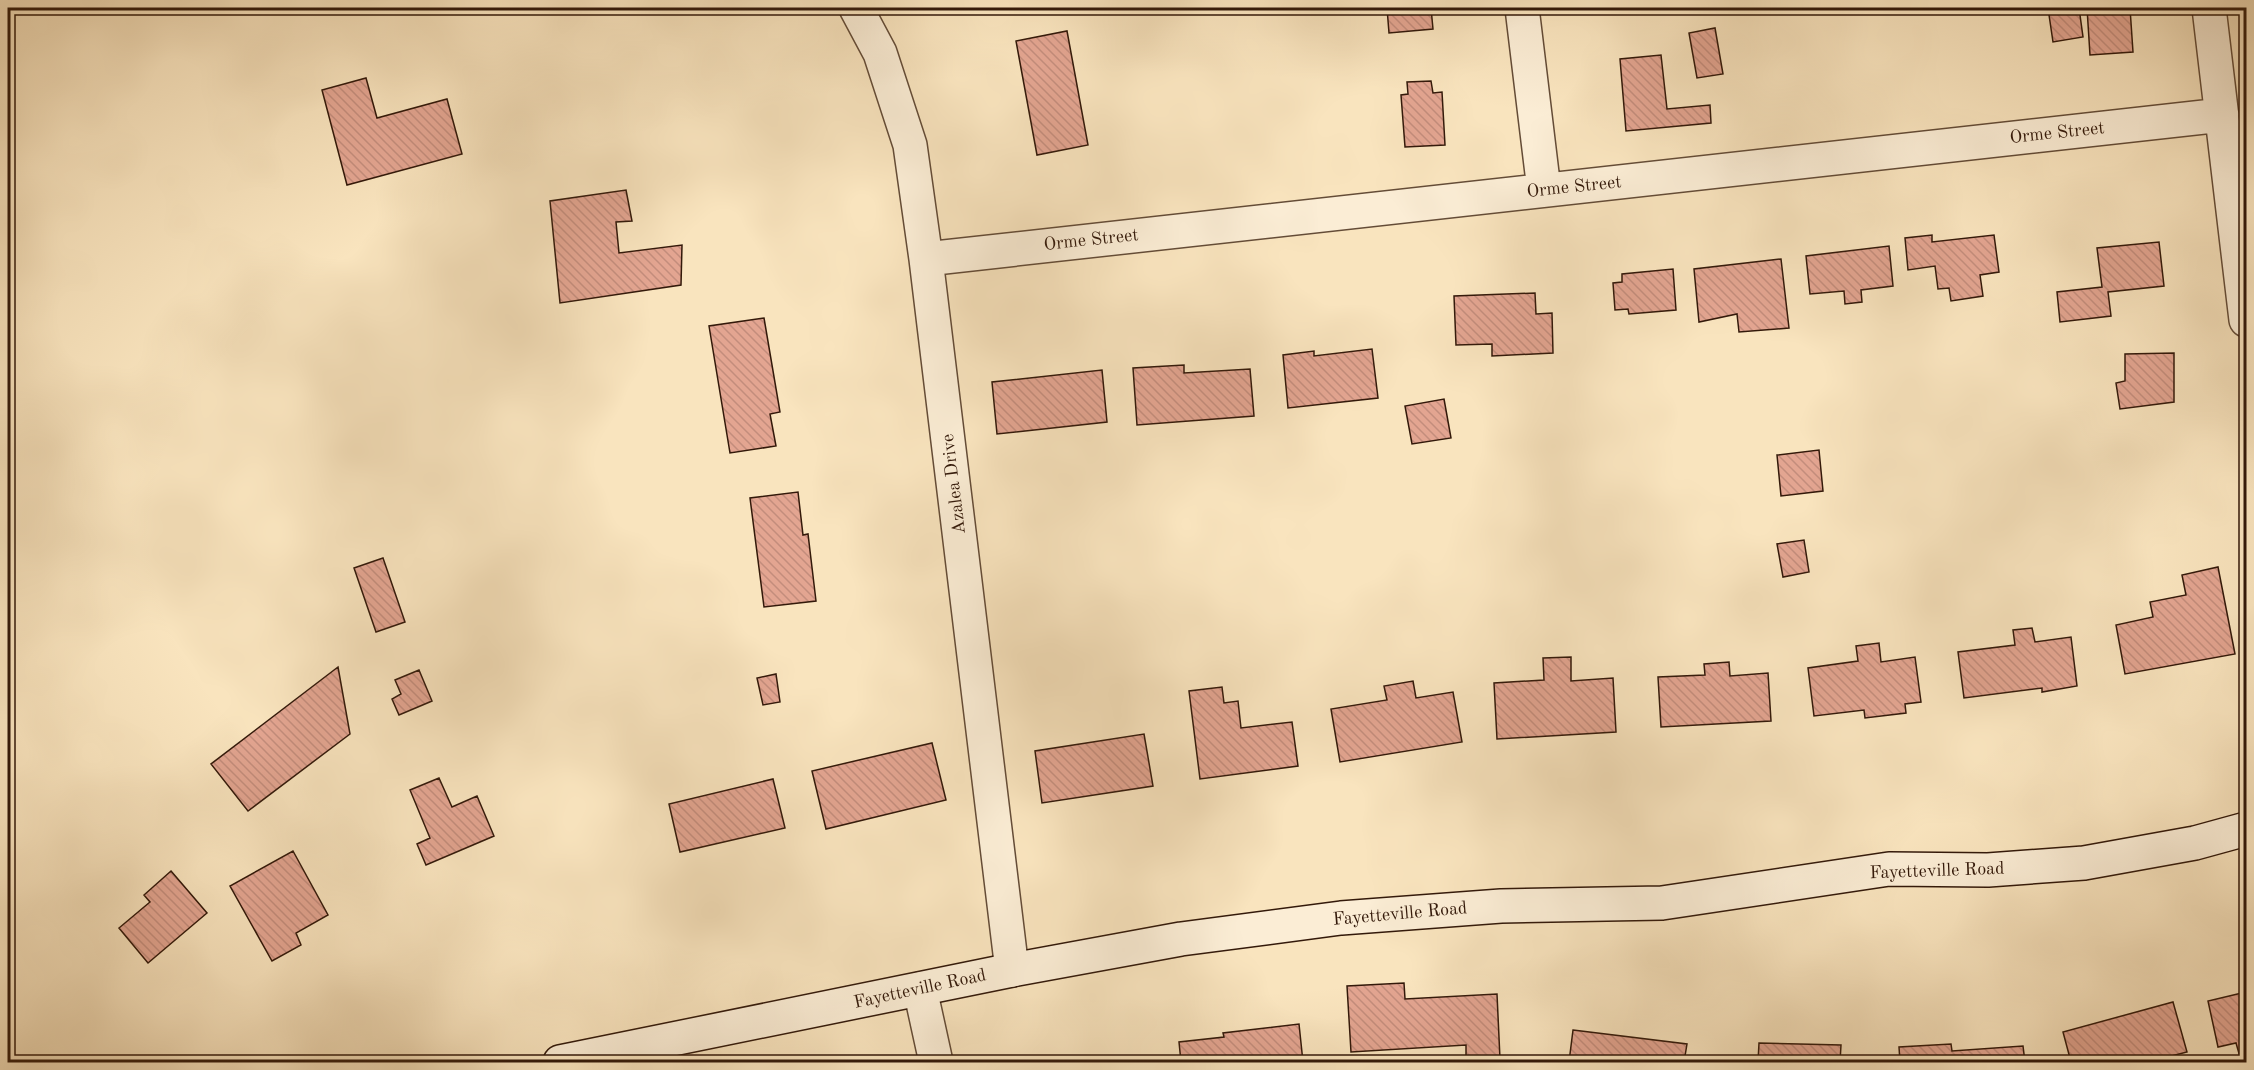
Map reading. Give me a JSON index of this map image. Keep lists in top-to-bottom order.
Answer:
{
  "streets": {
    "street": ["Orme Street", "Azalea Drive", "Fayetteville Road"]
  },
  "crossings": [
    ["Orme Street", "Azalea Drive"],
    ["Azalea Drive", "Fayetteville Road"]
  ]
}
